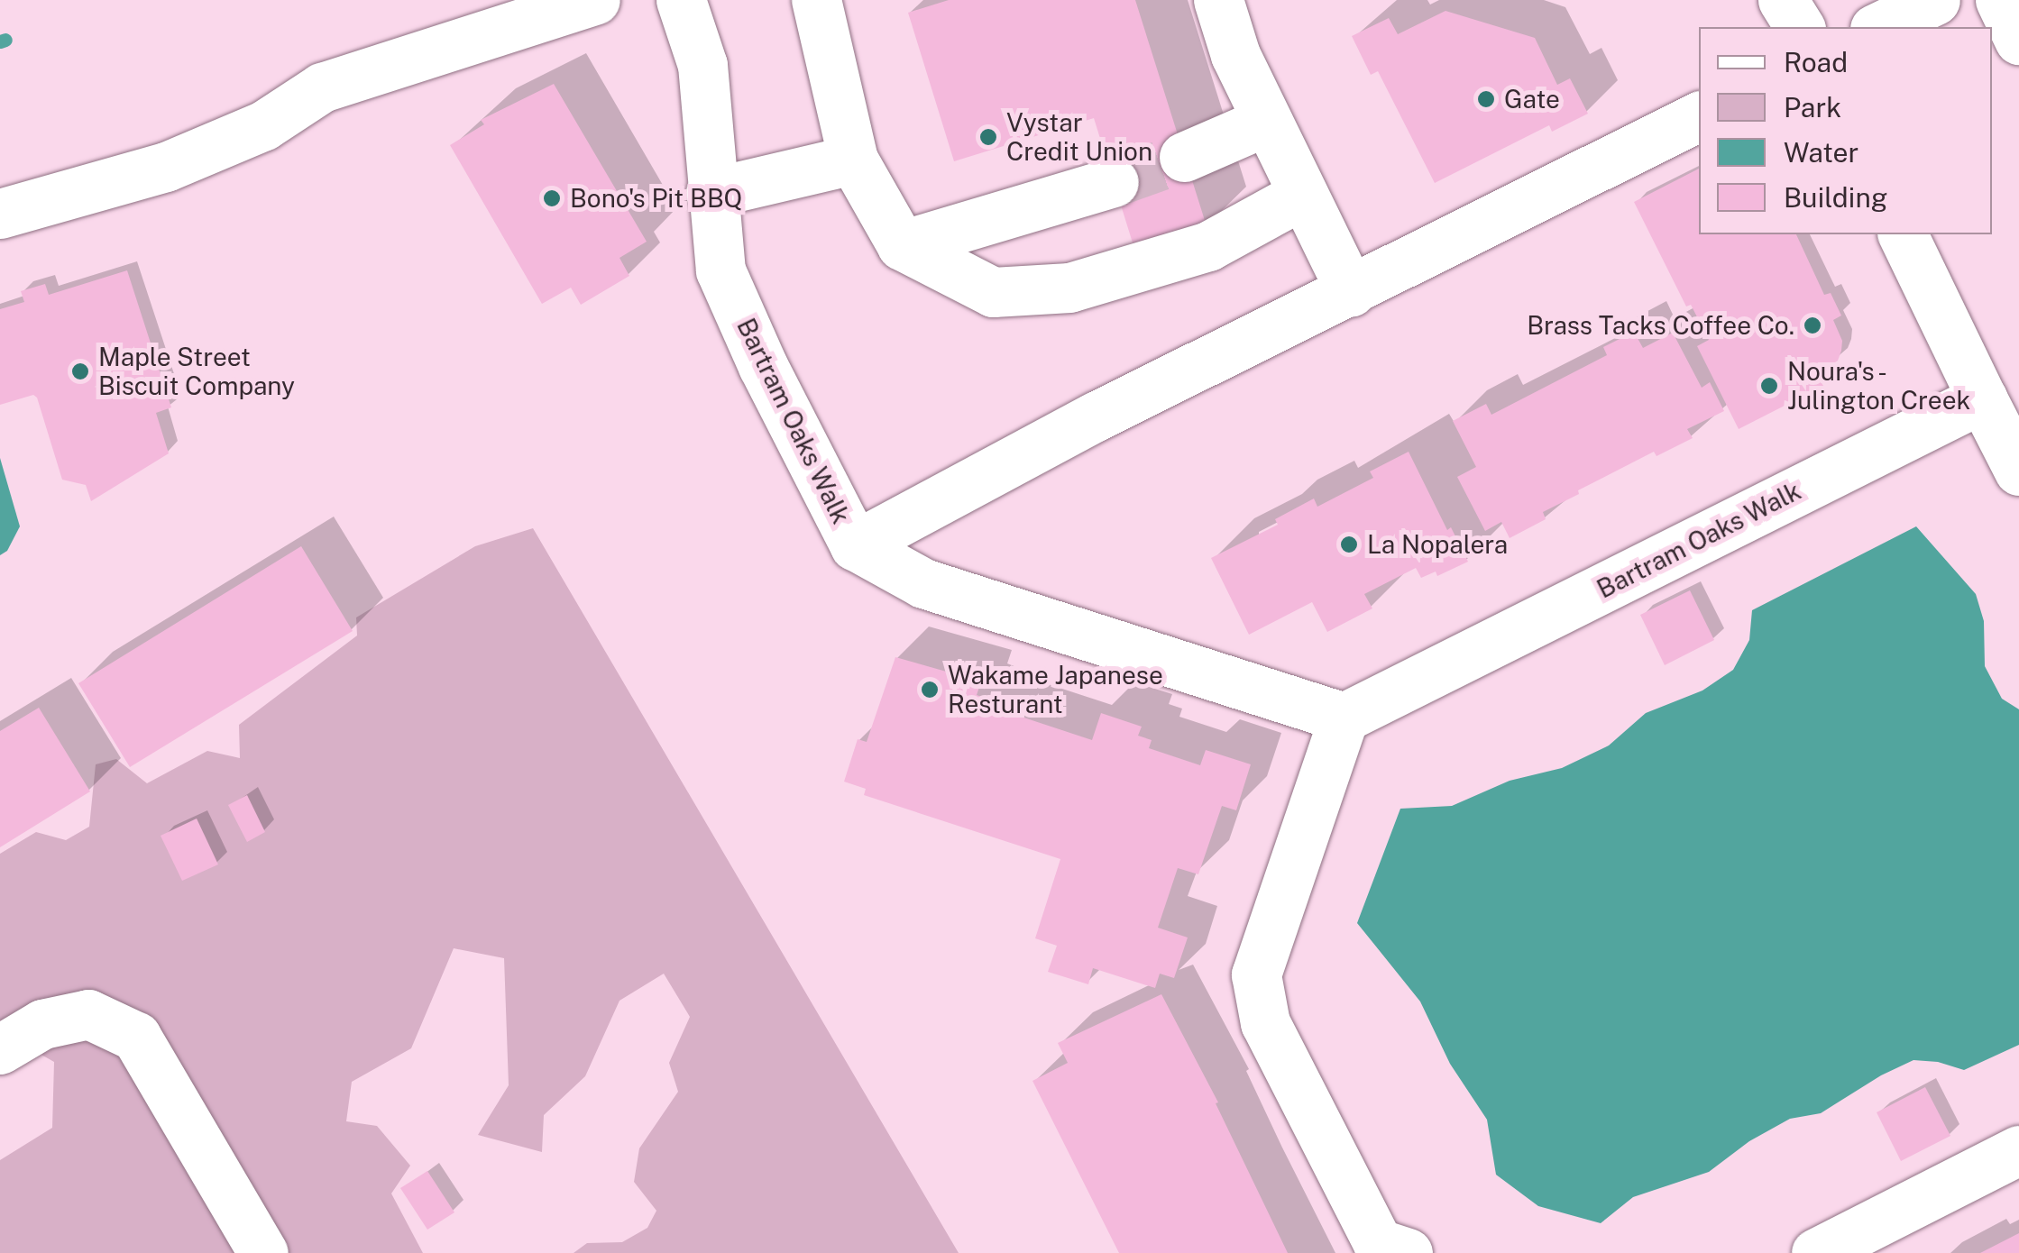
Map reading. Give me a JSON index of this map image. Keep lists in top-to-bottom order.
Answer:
{
  "streets": {
    "main road": ["Bartram Oaks Walk"]
  },
  "places": [
    "Gate",
    "Vystar Credit Union",
    "Bono's Pit BBQ",
    "Brass Tacks Coffee Co.",
    "Maple Street Biscuit Company",
    "Noura's - Julington Creek",
    "La Nopalera",
    "Wakame Japanese Resturant"
  ],
  "legend": [
    "Road",
    "Park",
    "Water",
    "Building"
  ]
}
